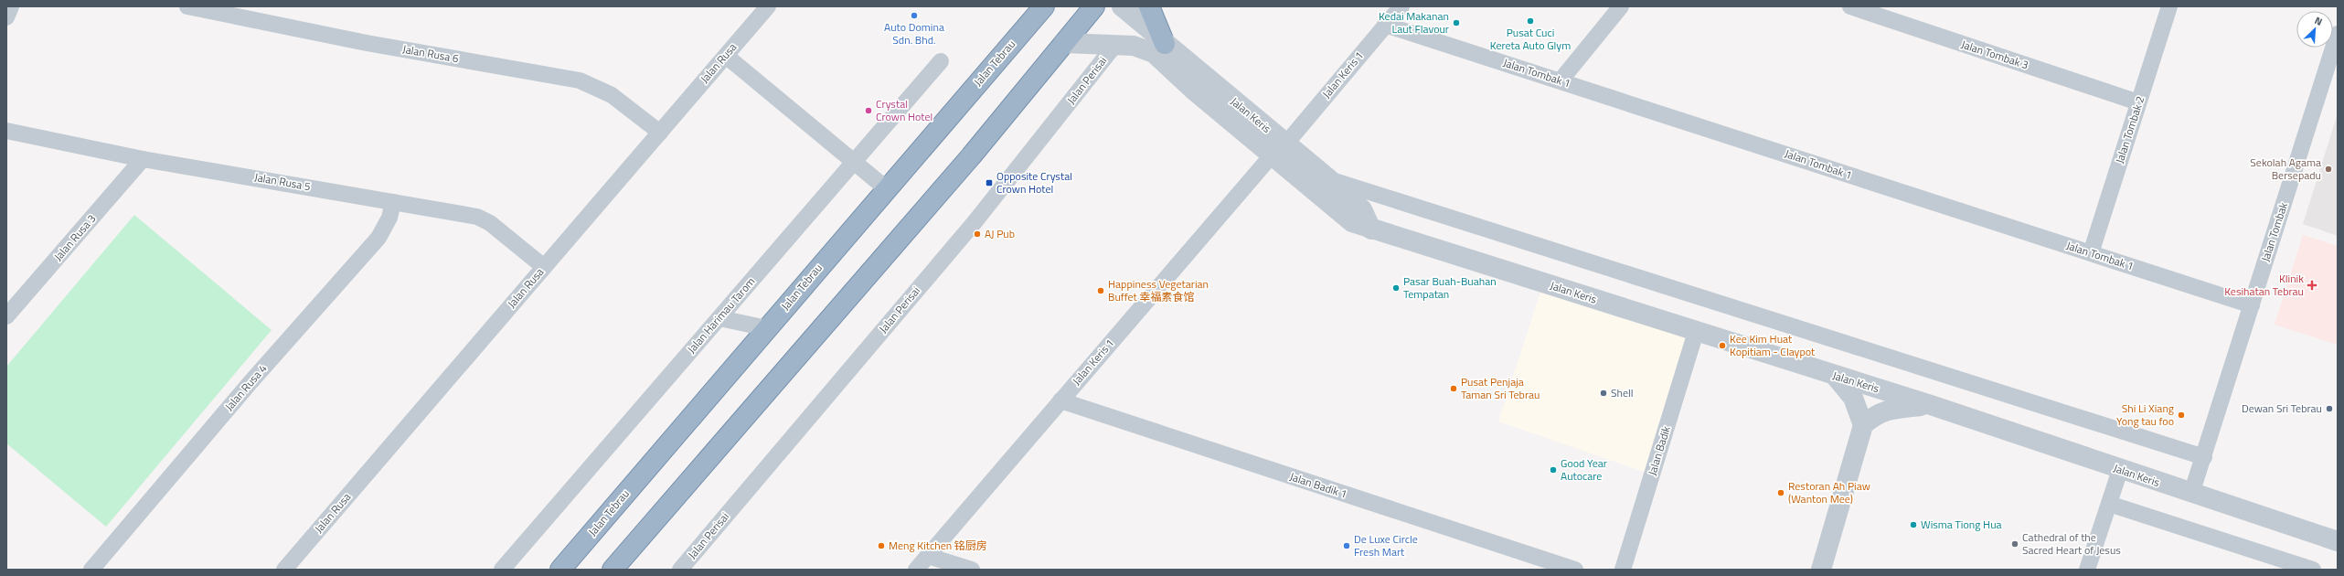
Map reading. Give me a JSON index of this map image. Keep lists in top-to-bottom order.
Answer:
{
  "streets": {
    "highway": ["Jalan Tebrau"],
    "street": [
      "Jalan Rusa 6",
      "Jalan Tombak 3",
      "Jalan Rusa",
      "Jalan Tombak 1",
      "Jalan Keris 1",
      "Jalan Perisai",
      "Jalan Keris",
      "Jalan Tombak 2",
      "Jalan Rusa 5",
      "Jalan Tombak",
      "Jalan Rusa 3",
      "Jalan Harimau Tarom",
      "Jalan Rusa 4",
      "Jalan Badik",
      "Jalan Badik 1"
    ]
  },
  "crossings": [
    ["Jalan Rusa 6", "Jalan Rusa"],
    ["Jalan Tombak 3", "Jalan Tombak 2"],
    ["Jalan Rusa", "Jalan Rusa 5"],
    ["Jalan Tombak 1", "Jalan Keris 1"],
    ["Jalan Tombak 1", "Jalan Tombak 2"],
    ["Jalan Tombak 1", "Jalan Tombak"],
    ["Jalan Keris 1", "Jalan Keris"],
    ["Jalan Keris 1", "Jalan Badik 1"],
    ["Jalan Perisai", "Jalan Keris"],
    ["Jalan Keris", "Jalan Tombak"],
    ["Jalan Keris", "Jalan Badik"],
    ["Jalan Rusa 5", "Jalan Rusa 3"],
    ["Jalan Rusa 5", "Jalan Rusa 4"]
  ],
  "places": {
    "other": [
      "Auto Domina Sdn. Bhd.",
      "Pusat Cuci Kereta Auto Glym",
      "Kedai Makanan Laut Flavour",
      "Crystal Crown Hotel",
      "Sekolah Agama Bersepadu",
      "AJ Pub",
      "Pasar Buah-Buahan Tempatan",
      "Happiness Vegetarian Buffet 幸福素食馆",
      "Kee Kim Huat Kopitiam - Claypot",
      "Pusat Penjaja Taman Sri Tebrau",
      "Shell",
      "Dewan Sri Tebrau",
      "Shi Li Xiang Yong tau foo",
      "Good Year Autocare",
      "Restoran Ah Piaw (Wanton Mee)",
      "Wisma Tiong Hua",
      "Cathedral of the Sacred Heart of Jesus",
      "Meng Kitchen 铭厨房",
      "De Luxe Circle Fresh Mart"
    ],
    "transit": ["Opposite Crystal Crown Hotel"],
    "health": ["Klinik Kesihatan Tebrau"]
  },
  "north": "top right"
}
